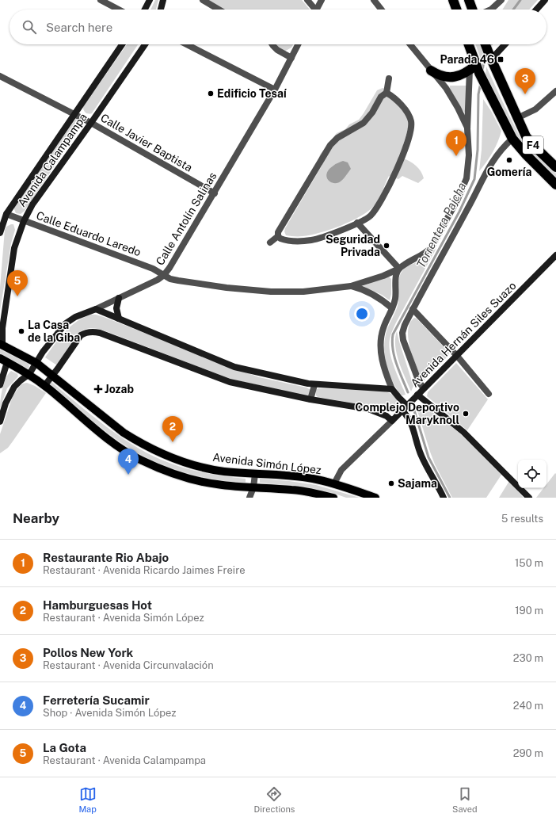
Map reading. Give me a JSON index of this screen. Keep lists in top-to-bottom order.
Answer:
{
  "streets": {
    "highway": ["F4"],
    "main road": ["Avenida Simón López"],
    "street": [
      "Calle Javier Baptista",
      "Avenida Calampampa",
      "Calle Antolín Salinas",
      "Calle Eduardo Laredo",
      "Avenida Hernán Siles Suazo"
    ]
  },
  "crossings": [
    ["Calle Javier Baptista", "Avenida Calampampa"],
    ["Calle Javier Baptista", "Calle Antolín Salinas"],
    ["F4", "Calle Eduardo Laredo"],
    ["Avenida Calampampa", "Calle Eduardo Laredo"],
    ["Avenida Calampampa", "Avenida Simón López"],
    ["Calle Antolín Salinas", "Calle Eduardo Laredo"],
    ["Calle Antolín Salinas", "Avenida Simón López"],
    ["Avenida Hernán Siles Suazo", "Avenida Simón López"]
  ],
  "water": ["Torrentera Pajcha"],
  "places": {
    "transit": ["Parada 46"],
    "other": [
      "Edificio Tesaí",
      "Gomería",
      "Seguridad Privada",
      "La Casa de la Giba",
      "Complejo Deportivo Maryknoll",
      "Sajama"
    ],
    "health": ["Jozab"]
  },
  "page": {
    "search": "Search here",
    "pins": [
      "3",
      "1",
      "5",
      "2",
      "4"
    ],
    "heading": ["Nearby", "5 results"],
    "list": [
      {
        "mark": "1",
        "name": "Restaurante Rio Abajo",
        "note": "Restaurant · Avenida Ricardo Jaimes Freire",
        "value": "150 m"
      },
      {
        "mark": "2",
        "name": "Hamburguesas Hot",
        "note": "Restaurant · Avenida Simón López",
        "value": "190 m"
      },
      {
        "mark": "3",
        "name": "Pollos New York",
        "note": "Restaurant · Avenida Circunvalación",
        "value": "230 m"
      },
      {
        "mark": "4",
        "name": "Ferretería Sucamir",
        "note": "Shop · Avenida Simón López",
        "value": "240 m"
      },
      {
        "mark": "5",
        "name": "La Gota",
        "note": "Restaurant · Avenida Calampampa",
        "value": "290 m"
      }
    ],
    "nav": ["Map", "Directions", "Saved"]
  }
}
